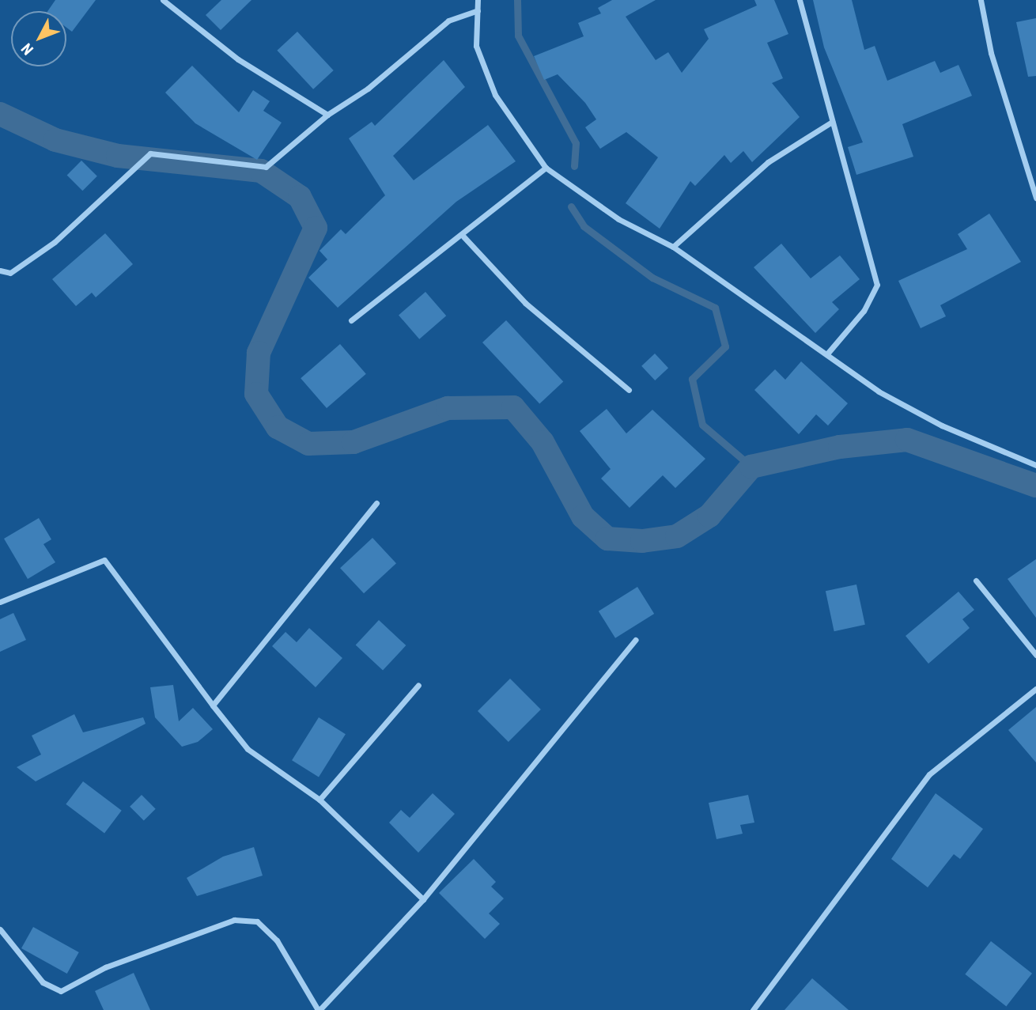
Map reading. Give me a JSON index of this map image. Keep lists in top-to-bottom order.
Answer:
{
  "north": "bottom left"
}
